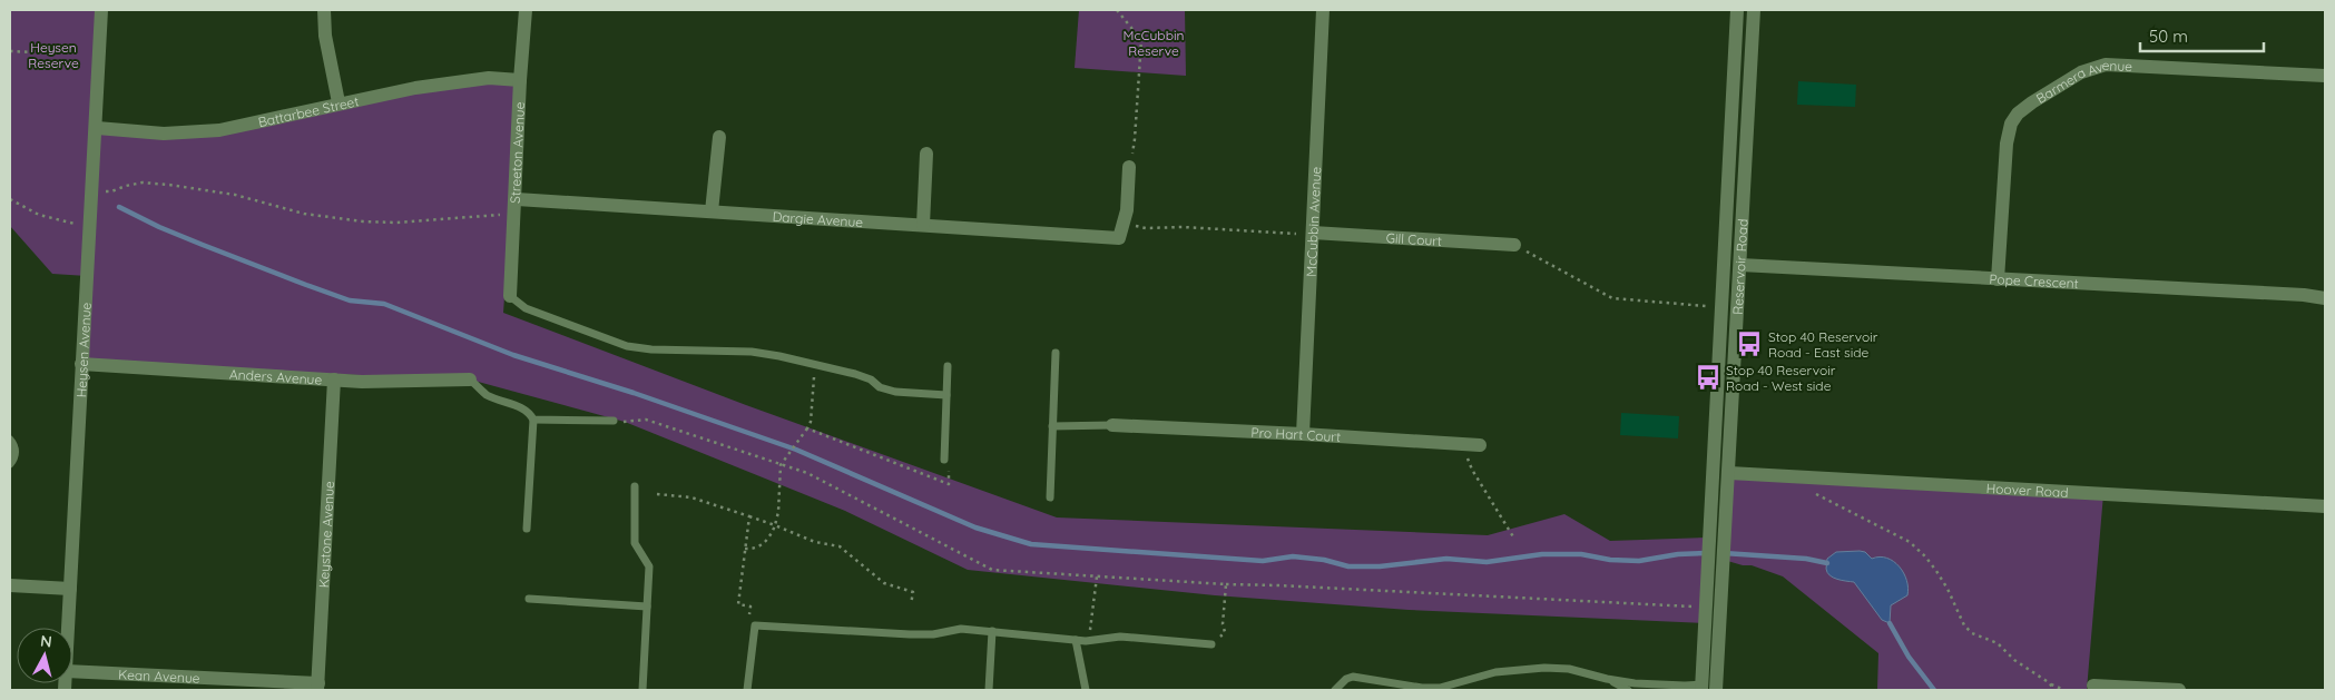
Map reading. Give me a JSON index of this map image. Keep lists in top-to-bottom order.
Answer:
{
  "streets": {
    "street": [
      "Barmera Avenue",
      "Battarbee Street",
      "Streeton Avenue",
      "Dargie Avenue",
      "McCubbin Avenue",
      "Gill Court",
      "Reservoir Road",
      "Pope Crescent",
      "Heysen Avenue",
      "Anders Avenue",
      "Pro Hart Court",
      "Hoover Road",
      "Keystone Avenue",
      "Kean Avenue"
    ]
  },
  "crossings": [
    ["Barmera Avenue", "Pope Crescent"],
    ["Battarbee Street", "Streeton Avenue"],
    ["Battarbee Street", "Heysen Avenue"],
    ["Streeton Avenue", "Dargie Avenue"],
    ["McCubbin Avenue", "Gill Court"],
    ["McCubbin Avenue", "Pro Hart Court"],
    ["Reservoir Road", "Pope Crescent"],
    ["Reservoir Road", "Hoover Road"],
    ["Heysen Avenue", "Anders Avenue"],
    ["Anders Avenue", "Keystone Avenue"],
    ["Keystone Avenue", "Kean Avenue"]
  ],
  "parks": ["McCubbin Reserve", "Heysen Reserve"],
  "places": {
    "bus stop": ["Stop 40 Reservoir Road - East side", "Stop 40 Reservoir Road - West side"]
  },
  "scale_bar": "50 m",
  "north": "top"
}
